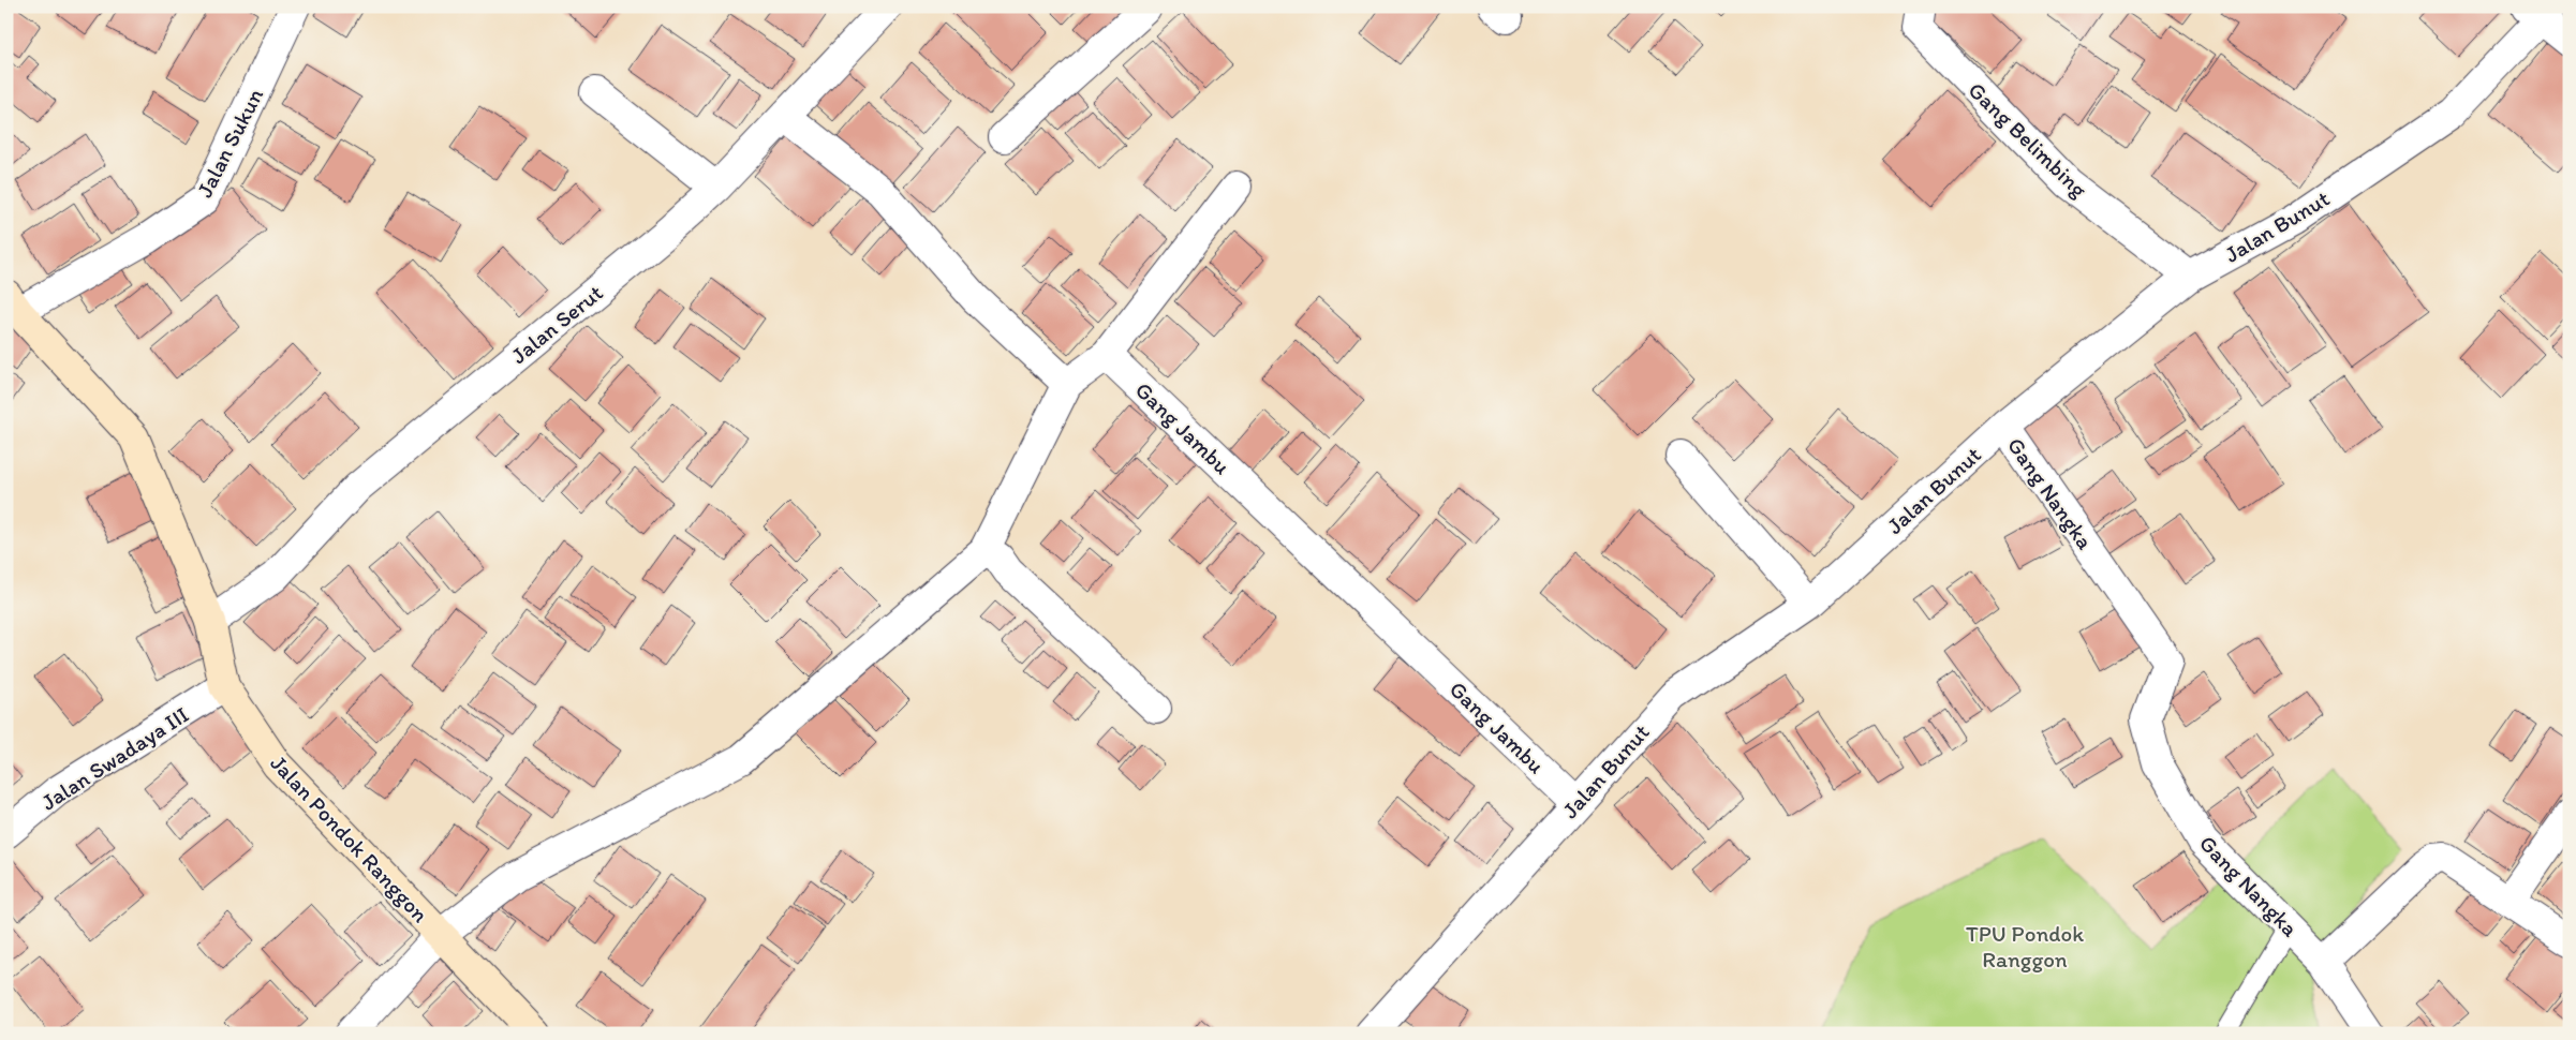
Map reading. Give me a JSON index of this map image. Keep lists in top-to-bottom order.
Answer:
{
  "streets": {
    "street": [
      "Gang Belimbing",
      "Jalan Sukun",
      "Jalan Bunut",
      "Jalan Serut",
      "Gang Jambu",
      "Gang Nangka",
      "Jalan Swadaya III",
      "Jalan Pondok Ranggon"
    ]
  },
  "crossings": [
    ["Gang Belimbing", "Jalan Bunut"],
    ["Jalan Sukun", "Jalan Pondok Ranggon"],
    ["Jalan Bunut", "Gang Jambu"],
    ["Jalan Bunut", "Gang Nangka"],
    ["Jalan Serut", "Jalan Pondok Ranggon"],
    ["Jalan Swadaya III", "Jalan Pondok Ranggon"]
  ],
  "parks": ["TPU Pondok Ranggon"]
}
